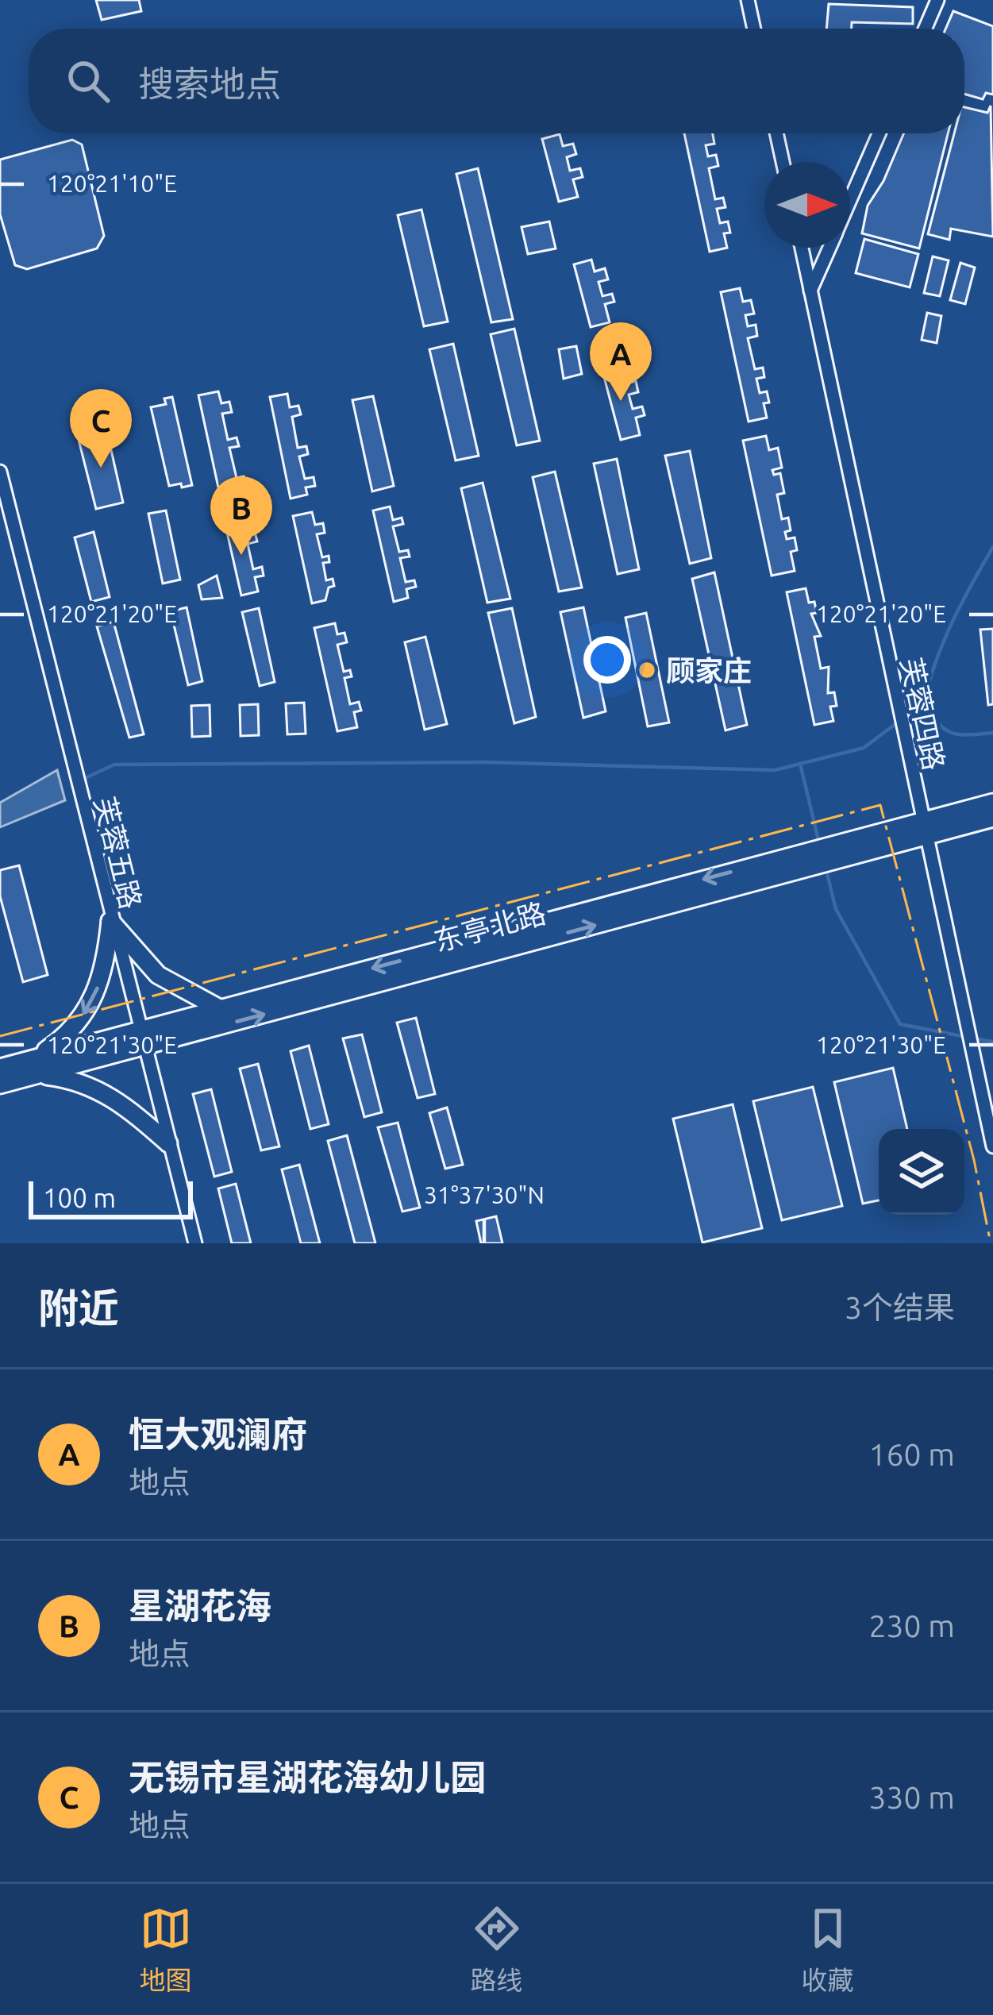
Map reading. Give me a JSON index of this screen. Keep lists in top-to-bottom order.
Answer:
{
  "streets": {
    "main road": ["东亭北路"],
    "street": ["芙蓉四路", "芙蓉五路"]
  },
  "crossings": [
    ["芙蓉四路", "东亭北路"],
    ["芙蓉五路", "东亭北路"]
  ],
  "places": ["顾家庄"],
  "scale_bar": "100 m",
  "north": "right",
  "page": {
    "search": "搜索地点",
    "pins": ["A", "C", "B"],
    "scale": "100 m",
    "heading": ["附近", "3个结果"],
    "list": [
      {
        "mark": "A",
        "name": "恒大观澜府",
        "note": "地点",
        "value": "160 m"
      },
      {
        "mark": "B",
        "name": "星湖花海",
        "note": "地点",
        "value": "230 m"
      },
      {
        "mark": "C",
        "name": "无锡市星湖花海幼儿园",
        "note": "地点",
        "value": "330 m"
      }
    ],
    "nav": ["地图", "路线", "收藏"]
  },
  "coordinates": [
    "120°21'10\"E",
    "120°21'20\"E",
    "120°21'30\"E",
    "31°37'30\"N"
  ]
}
